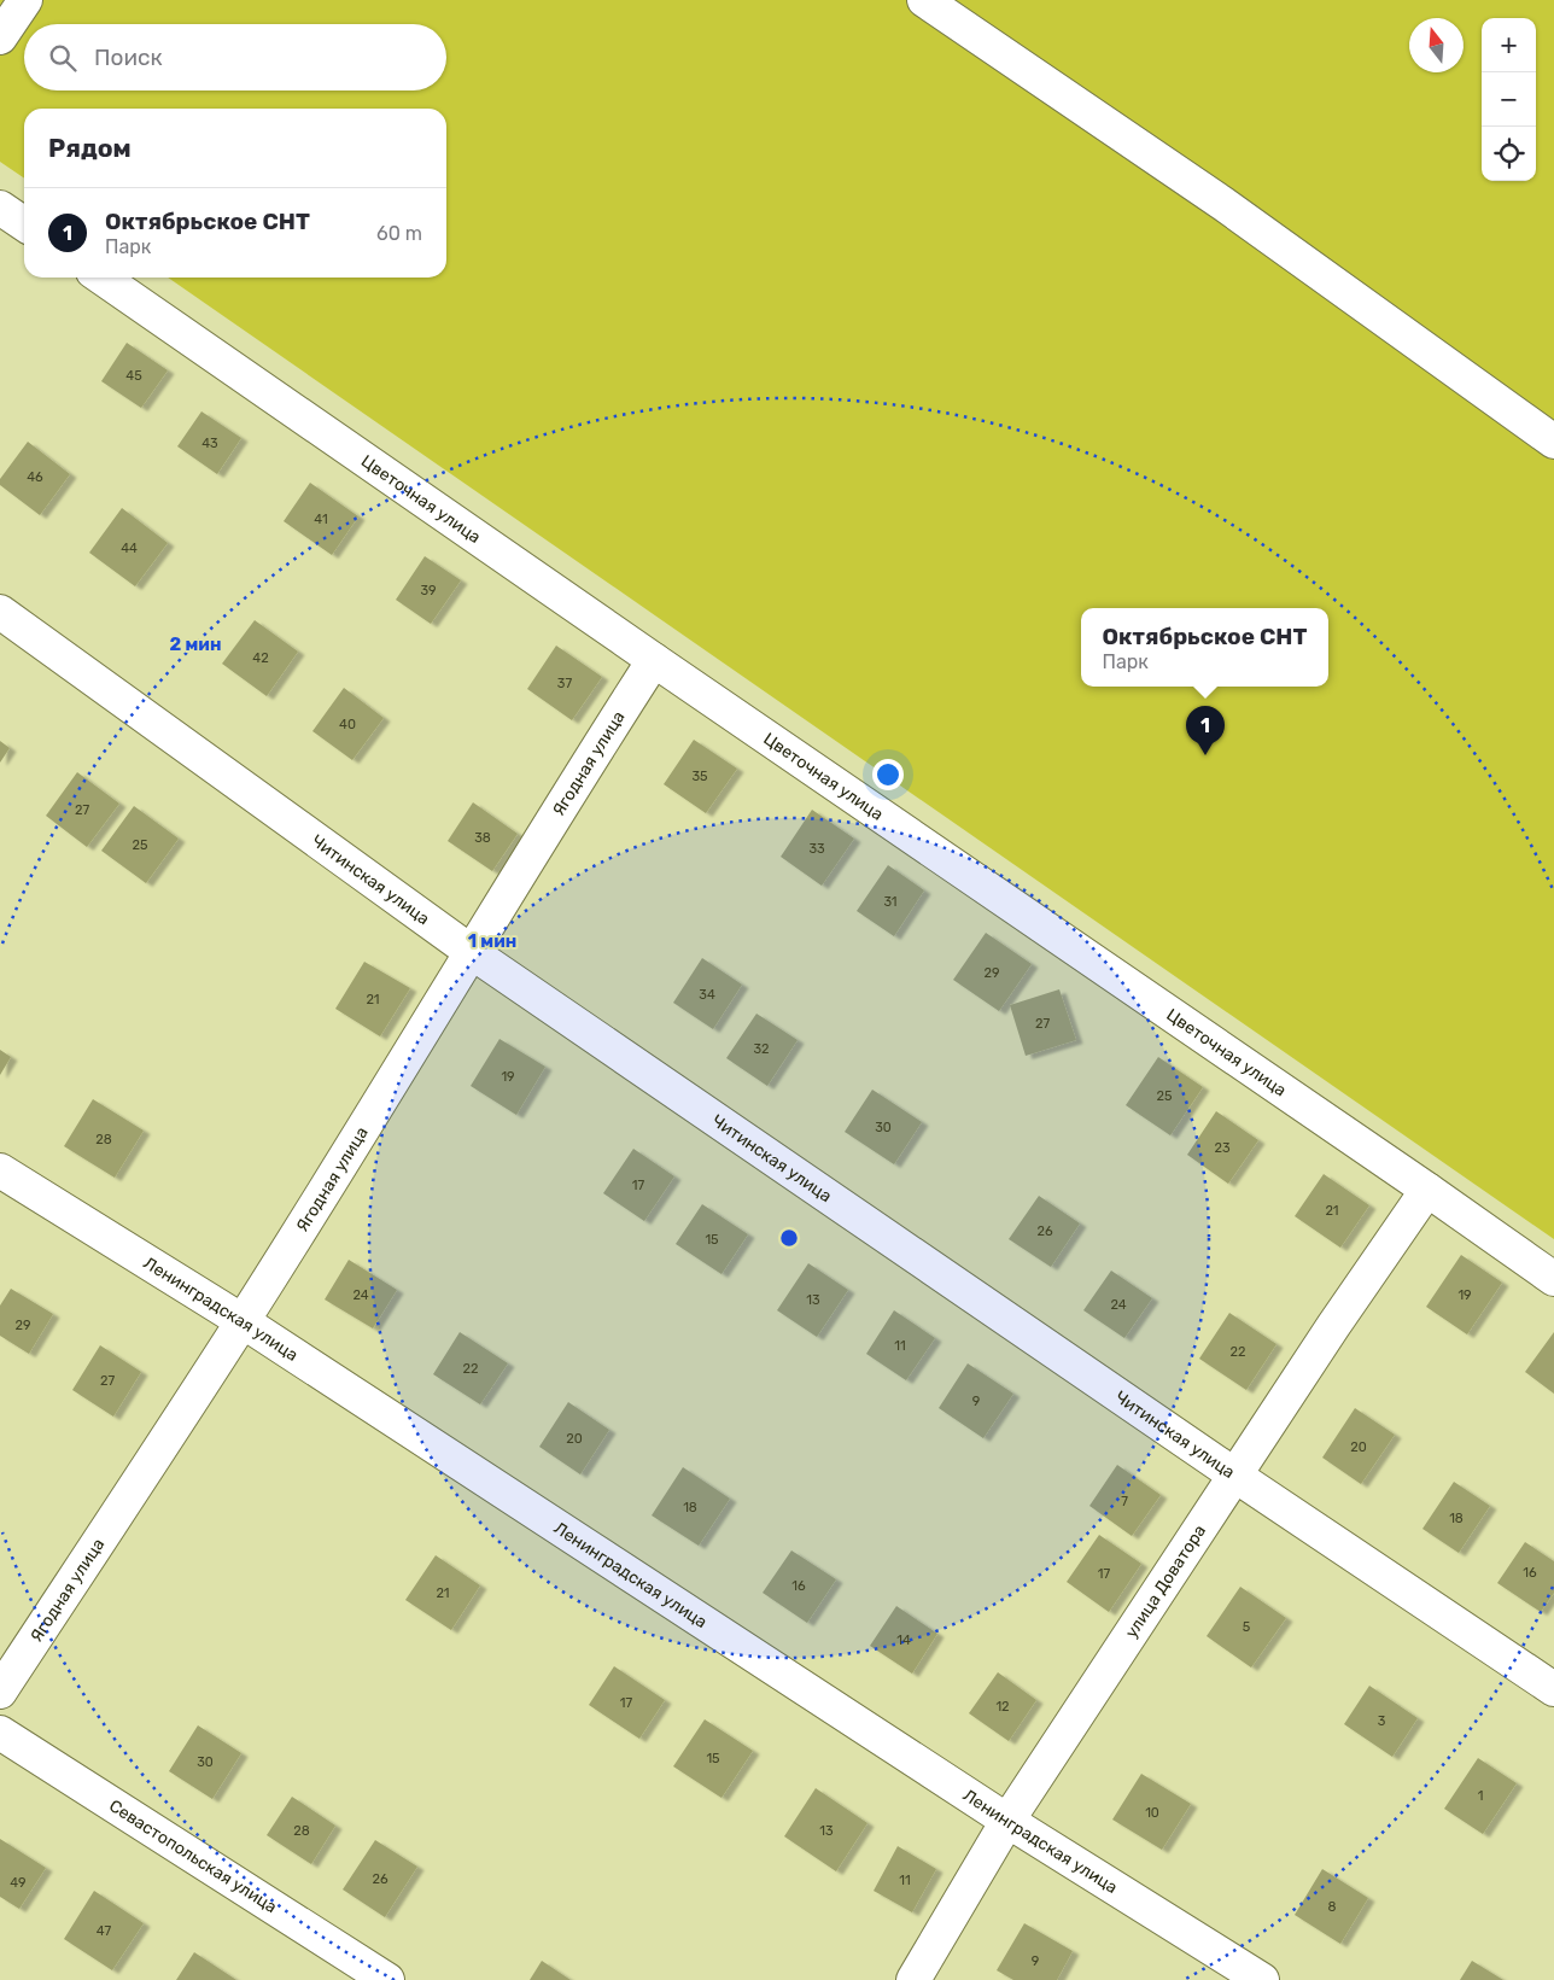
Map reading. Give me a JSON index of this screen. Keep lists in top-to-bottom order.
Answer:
{
  "streets": {
    "street": [
      "Цветочная улица",
      "Ягодная улица",
      "Читинская улица",
      "Ленинградская улица",
      "улица Доватора",
      "Севастопольская улица"
    ]
  },
  "crossings": [
    ["Цветочная улица", "Ягодная улица"],
    ["Цветочная улица", "улица Доватора"],
    ["Ягодная улица", "Читинская улица"],
    ["Ягодная улица", "Ленинградская улица"],
    ["Читинская улица", "улица Доватора"],
    ["Ленинградская улица", "улица Доватора"]
  ],
  "house_numbers": [
    "45",
    "43",
    "46",
    "41",
    "44",
    "39",
    "42",
    "37",
    "40",
    "35",
    "27",
    "38",
    "25",
    "33",
    "31",
    "29",
    "34",
    "21",
    "27",
    "32",
    "19",
    "25",
    "30",
    "28",
    "23",
    "17",
    "21",
    "26",
    "15",
    "24",
    "19",
    "13",
    "24",
    "29",
    "11",
    "22",
    "22",
    "27",
    "9",
    "20",
    "20",
    "7",
    "18",
    "18",
    "16",
    "17",
    "16",
    "21",
    "5",
    "14",
    "17",
    "12",
    "3",
    "15",
    "30",
    "1",
    "10",
    "28",
    "13",
    "26",
    "11",
    "49",
    "8",
    "47",
    "9"
  ],
  "north": "top",
  "page": {
    "map_buttons": ["+", "−"],
    "search": "Поиск",
    "heading": "Рядом",
    "list": [
      {
        "mark": "1",
        "name": "Октябрьское СНТ",
        "note": "Парк",
        "value": "60 m"
      }
    ],
    "popup": ["Октябрьское СНТ", "Парк"],
    "pins": "1"
  },
  "rings": ["2 мин", "1 мин"]
}
